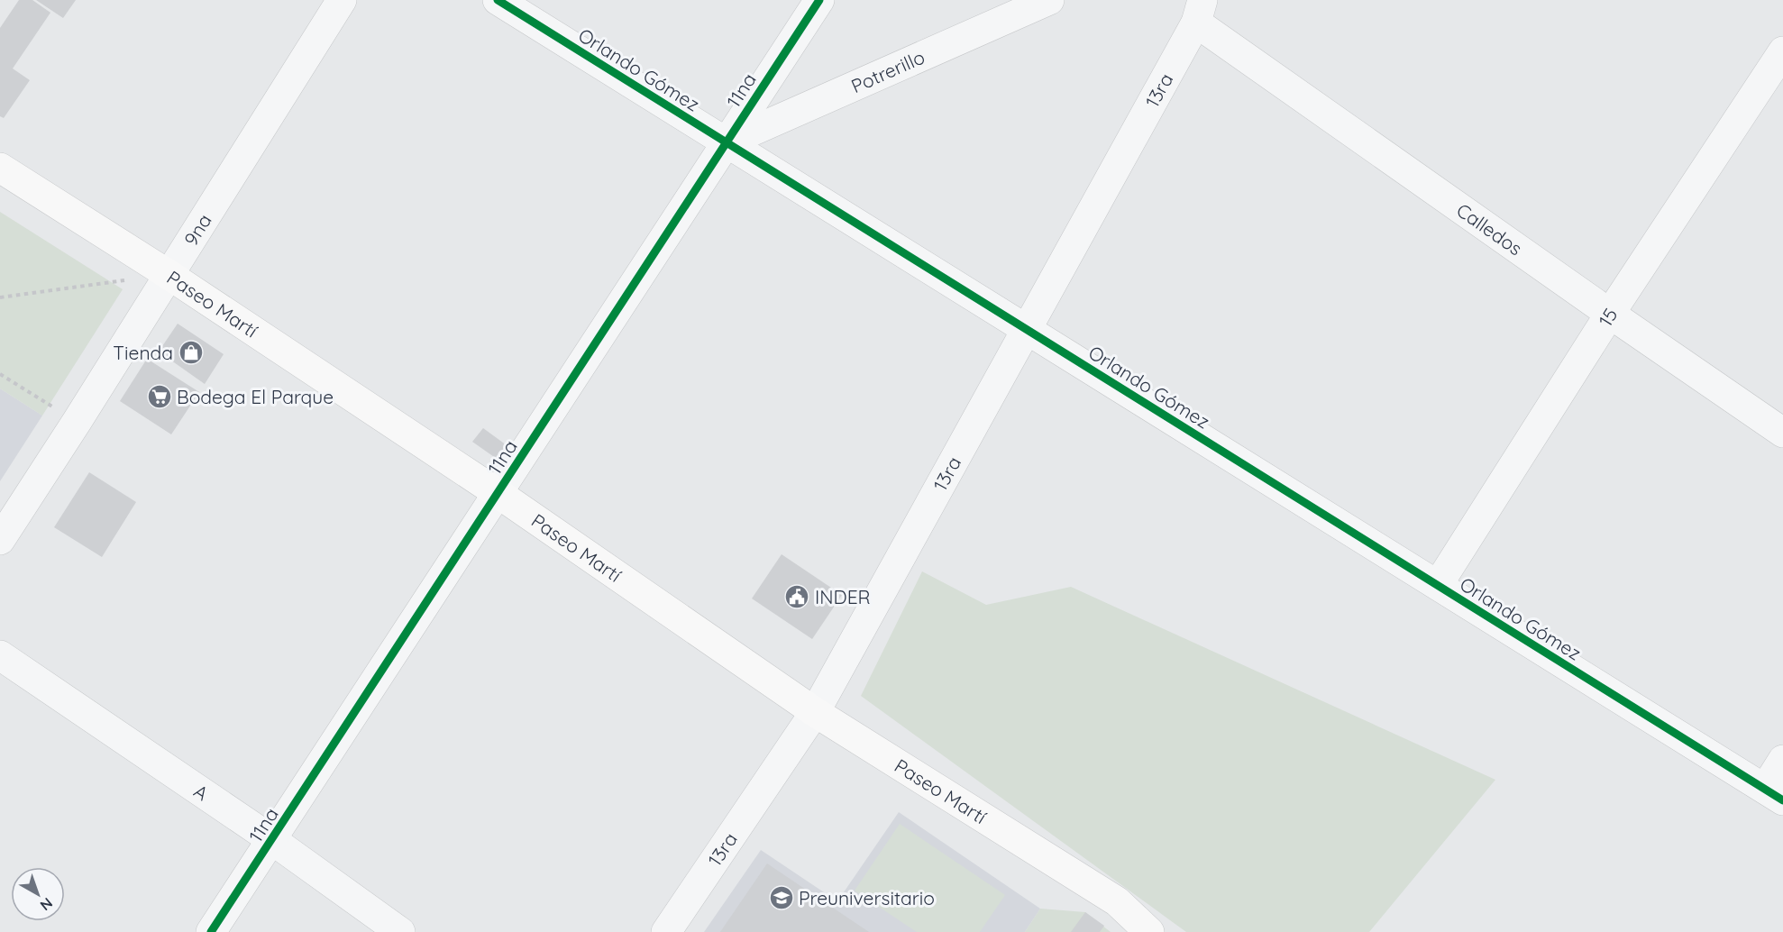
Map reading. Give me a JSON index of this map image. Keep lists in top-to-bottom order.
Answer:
{
  "streets": {
    "main road": ["Paseo Martí"],
    "street": [
      "Orlando Gómez",
      "Potrerillo",
      "11na",
      "13ra",
      "9na",
      "Calledos",
      "15",
      "A"
    ]
  },
  "crossings": [
    ["Orlando Gómez", "Potrerillo"],
    ["Orlando Gómez", "11na"],
    ["Orlando Gómez", "13ra"],
    ["Orlando Gómez", "15"],
    ["Potrerillo", "11na"],
    ["11na", "Paseo Martí"],
    ["11na", "A"],
    ["13ra", "Calledos"],
    ["13ra", "Paseo Martí"],
    ["9na", "Paseo Martí"],
    ["Calledos", "15"]
  ],
  "places": {
    "shop": ["Tienda"],
    "supermarket": ["Bodega El Parque"],
    "public building": ["INDER"],
    "school or university": ["Preuniversitario"]
  },
  "north": "bottom right"
}
